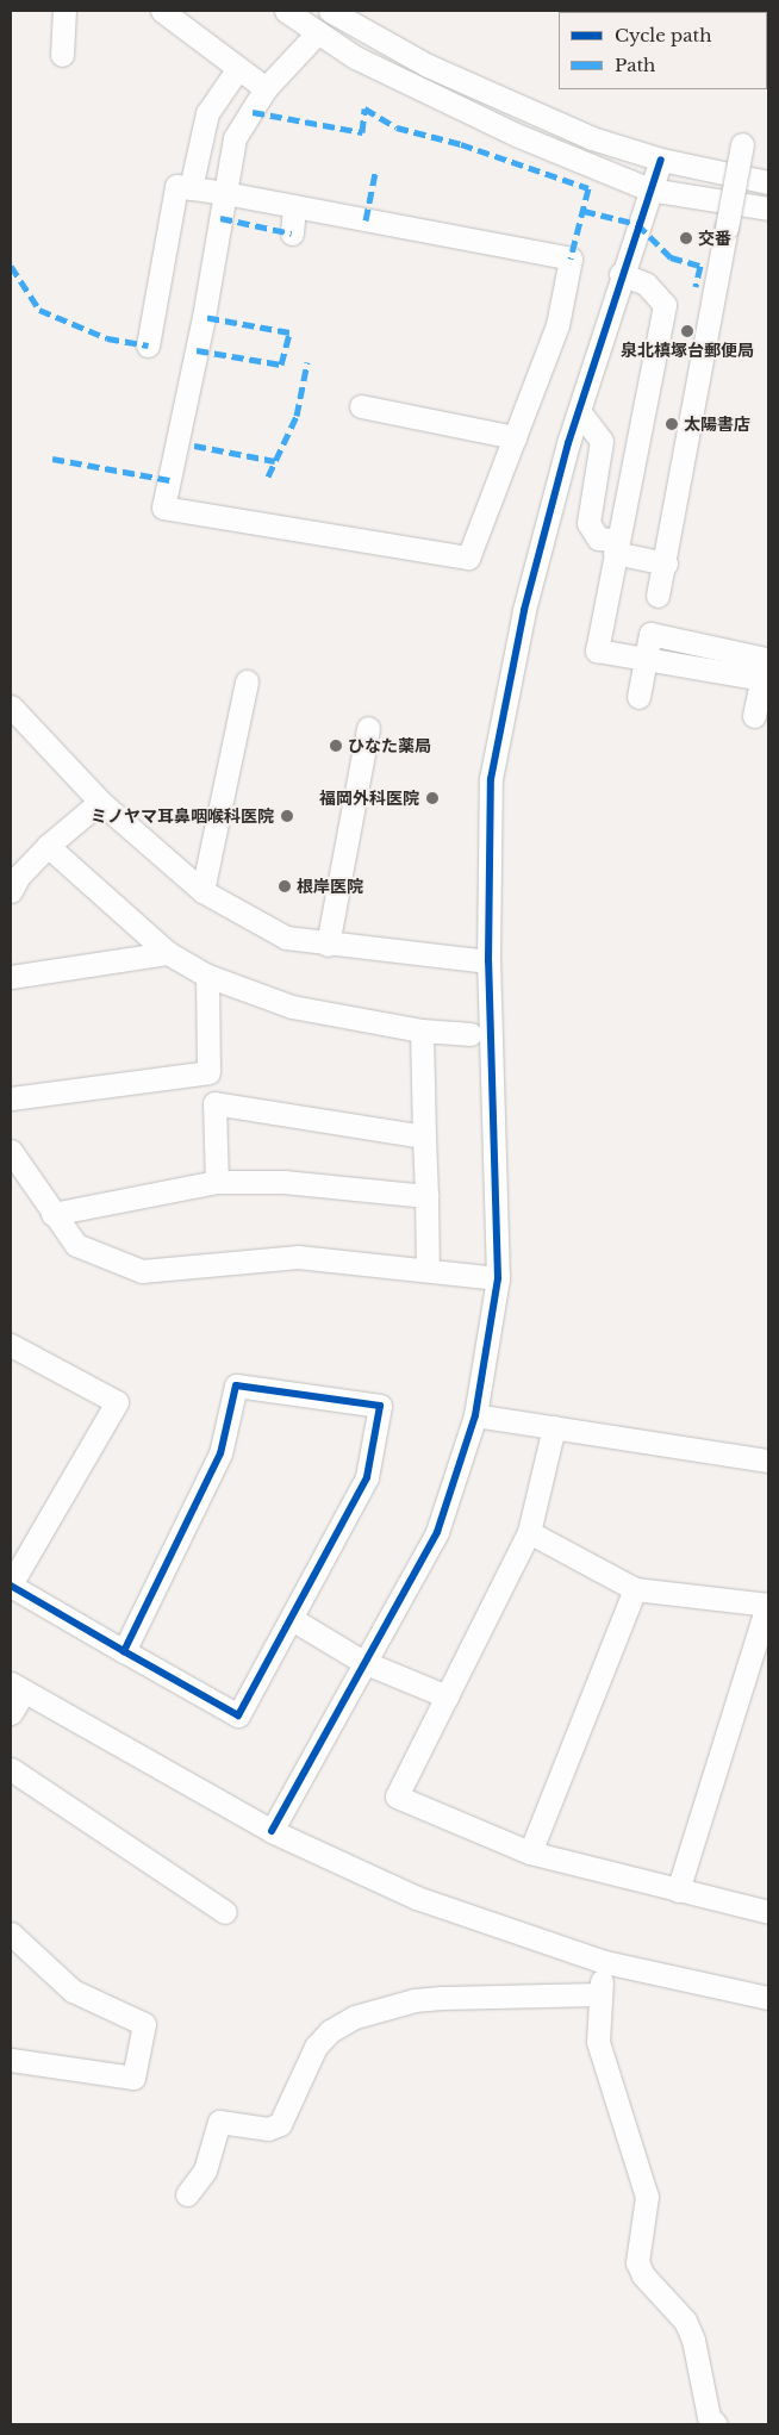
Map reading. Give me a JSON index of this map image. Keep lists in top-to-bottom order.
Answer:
{
  "places": [
    "交番",
    "泉北槙塚台郵便局",
    "太陽書店",
    "ひなた薬局",
    "福岡外科医院",
    "ミノヤマ耳鼻咽喉科医院",
    "根岸医院"
  ],
  "legend": ["Cycle path", "Path"]
}
